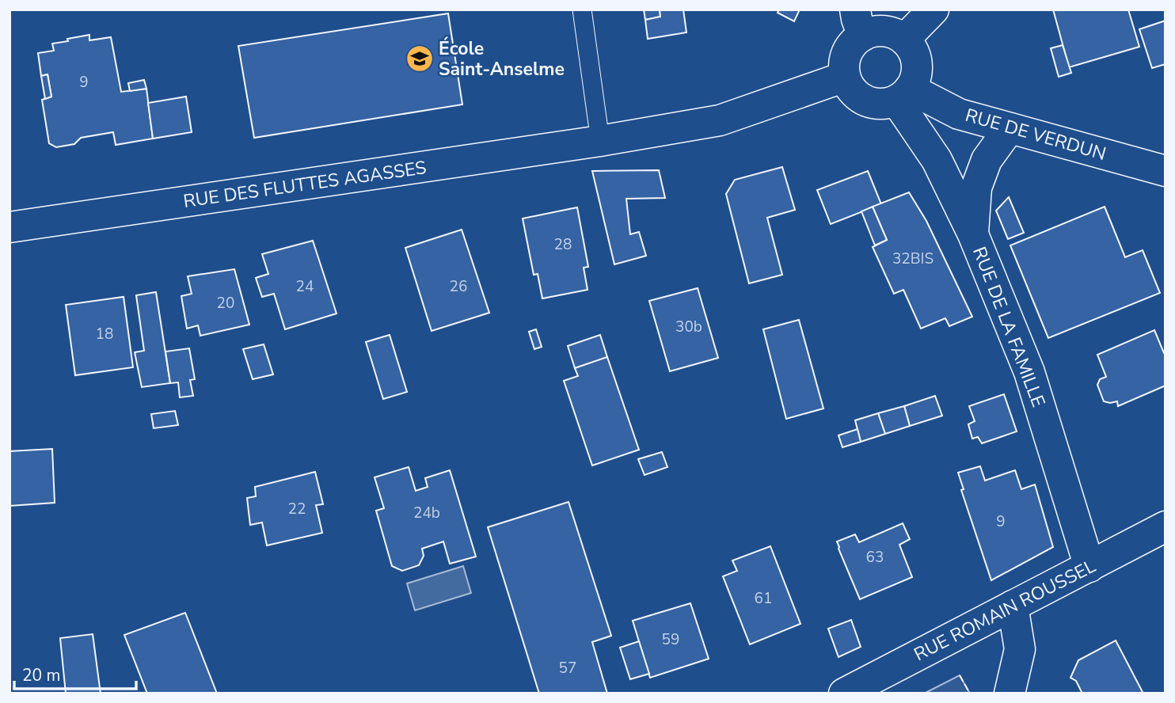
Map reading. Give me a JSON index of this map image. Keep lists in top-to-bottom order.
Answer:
{
  "streets": {
    "street": [
      "RUE DE VERDUN",
      "RUE DES FLUTTES AGASSES",
      "RUE DE LA FAMILLE",
      "RUE ROMAIN ROUSSEL"
    ]
  },
  "crossings": [
    ["RUE DE VERDUN", "RUE DES FLUTTES AGASSES"],
    ["RUE DE VERDUN", "RUE DE LA FAMILLE"],
    ["RUE DES FLUTTES AGASSES", "RUE DE LA FAMILLE"],
    ["RUE DE LA FAMILLE", "RUE ROMAIN ROUSSEL"]
  ],
  "places": {
    "school or university": ["École Saint-Anselme"]
  },
  "house_numbers": [
    "9",
    "28",
    "32BIS",
    "24",
    "26",
    "20",
    "30b",
    "18",
    "22",
    "24b",
    "9",
    "63",
    "61",
    "59",
    "57"
  ],
  "scale_bar": "20 m"
}
